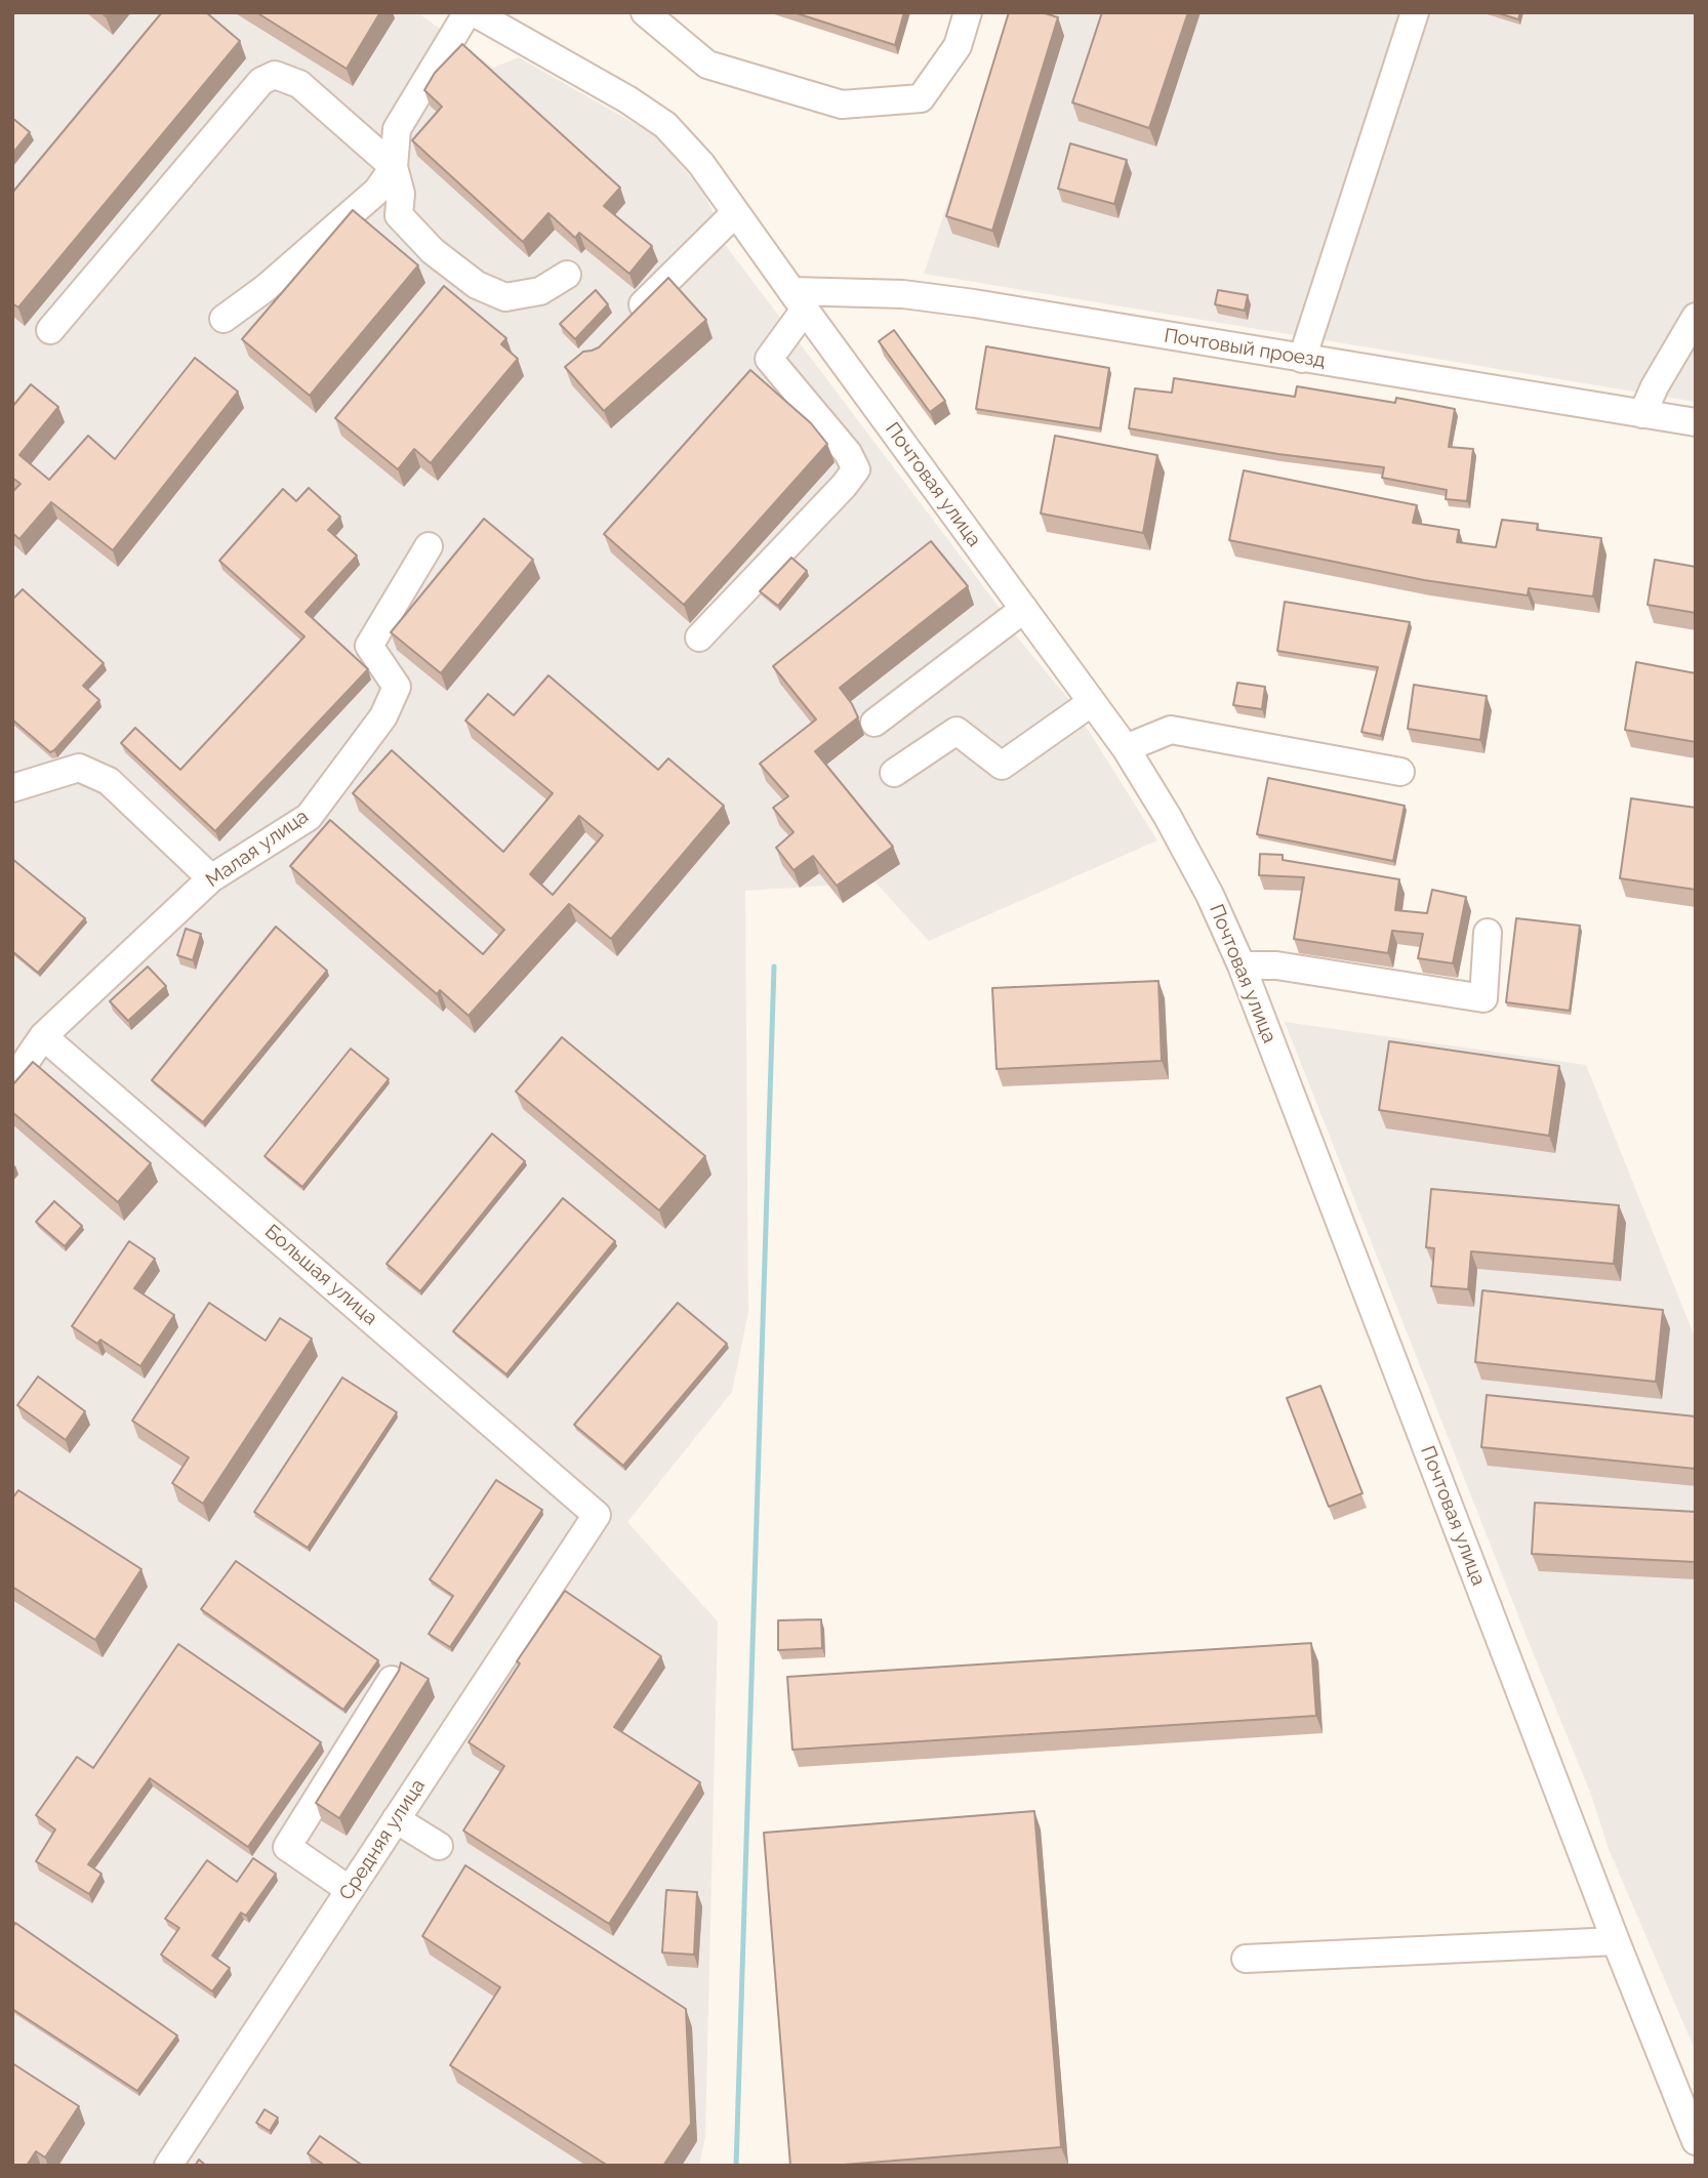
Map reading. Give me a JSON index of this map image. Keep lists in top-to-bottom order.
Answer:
{
  "streets": {
    "street": [
      "Почтовый проезд",
      "Почтовая улица",
      "Малая улица",
      "Большая улица",
      "Средняя улица"
    ]
  },
  "crossings": [
    ["Почтовый проезд", "Почтовая улица"],
    ["Малая улица", "Большая улица"],
    ["Большая улица", "Средняя улица"]
  ]
}
